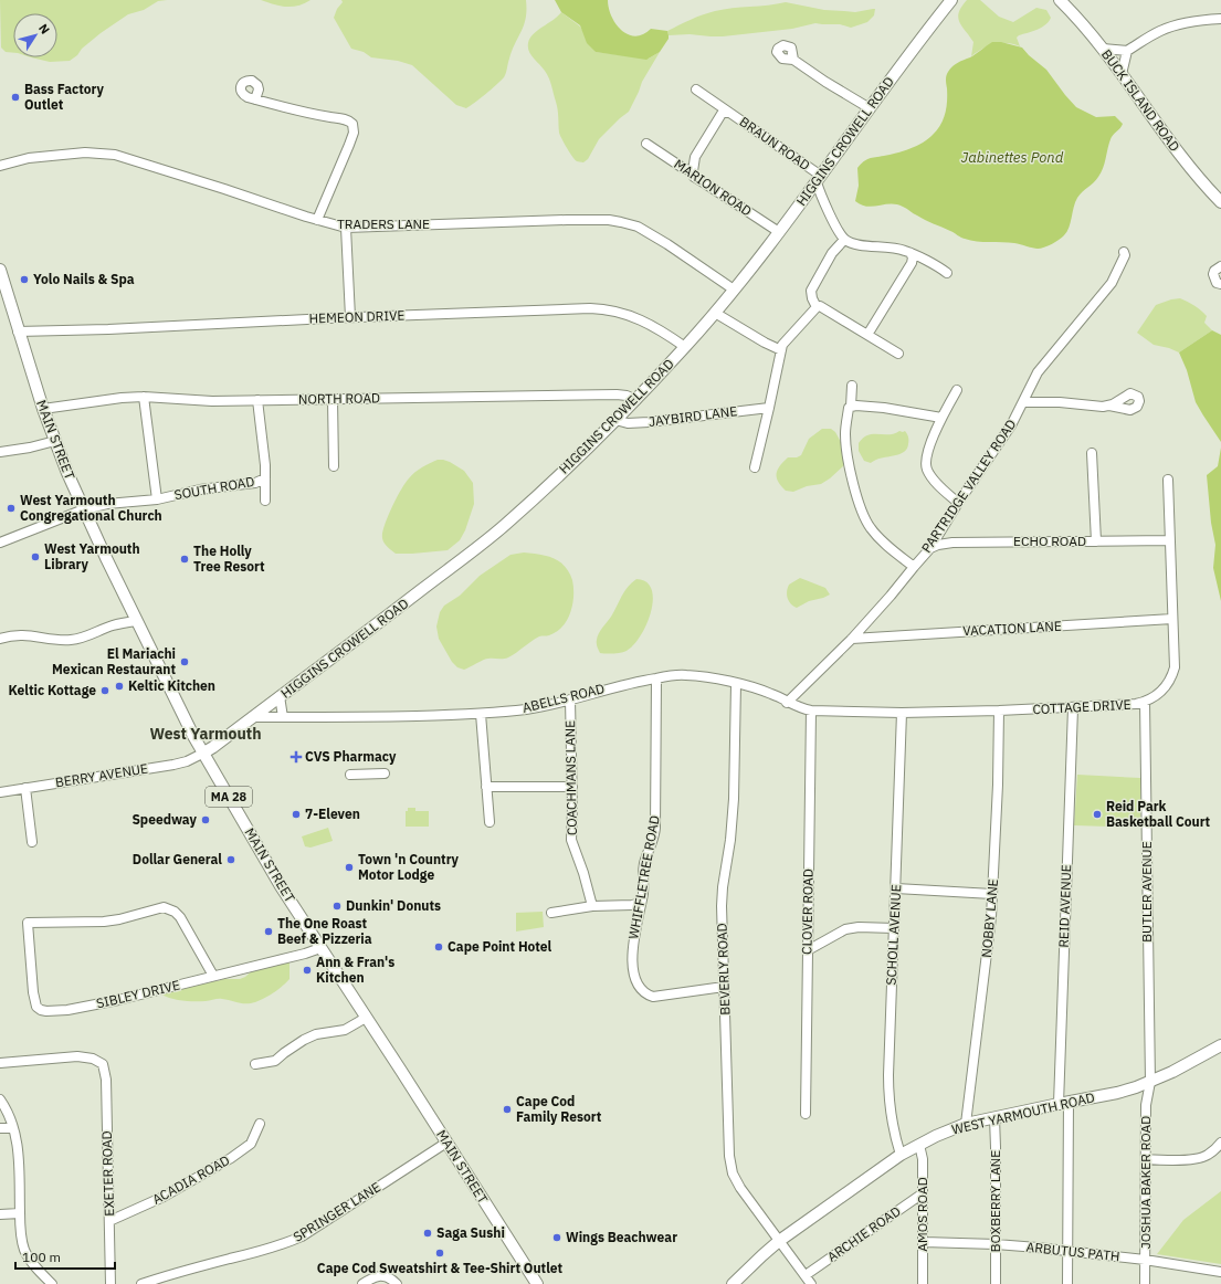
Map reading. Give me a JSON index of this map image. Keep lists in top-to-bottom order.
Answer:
{
  "streets": {
    "main road": [
      "BUCK ISLAND ROAD",
      "HIGGINS CROWELL ROAD",
      "MAIN STREET",
      "MA 28",
      "WEST YARMOUTH ROAD"
    ],
    "street": [
      "BRAUN ROAD",
      "MARION ROAD",
      "TRADERS LANE",
      "HEMEON DRIVE",
      "NORTH ROAD",
      "JAYBIRD LANE",
      "PARTRIDGE VALLEY ROAD",
      "SOUTH ROAD",
      "ECHO ROAD",
      "VACATION LANE",
      "ABELLS ROAD",
      "COTTAGE DRIVE",
      "BERRY AVENUE",
      "COACHMANS LANE",
      "WHIFFLETREE ROAD",
      "BUTLER AVENUE",
      "REID AVENUE",
      "CLOVER ROAD",
      "NOBBY LANE",
      "SCHOLL AVENUE",
      "BEVERLY ROAD",
      "SIBLEY DRIVE",
      "EXETER ROAD",
      "ACADIA ROAD",
      "JOSHUA BAKER ROAD",
      "BOXBERRY LANE",
      "SPRINGER LANE",
      "AMOS ROAD",
      "ARCHIE ROAD",
      "ARBUTUS PATH"
    ]
  },
  "crossings": [
    ["HIGGINS CROWELL ROAD", "BRAUN ROAD"],
    ["HIGGINS CROWELL ROAD", "MARION ROAD"],
    ["HIGGINS CROWELL ROAD", "TRADERS LANE"],
    ["HIGGINS CROWELL ROAD", "HEMEON DRIVE"],
    ["HIGGINS CROWELL ROAD", "NORTH ROAD"],
    ["HIGGINS CROWELL ROAD", "JAYBIRD LANE"],
    ["HIGGINS CROWELL ROAD", "MAIN STREET"],
    ["HIGGINS CROWELL ROAD", "ABELLS ROAD"],
    ["HIGGINS CROWELL ROAD", "BERRY AVENUE"],
    ["BRAUN ROAD", "MARION ROAD"],
    ["HEMEON DRIVE", "MAIN STREET"],
    ["NORTH ROAD", "MAIN STREET"],
    ["MAIN STREET", "SOUTH ROAD"],
    ["MAIN STREET", "BERRY AVENUE"],
    ["MAIN STREET", "SIBLEY DRIVE"],
    ["MAIN STREET", "SPRINGER LANE"],
    ["PARTRIDGE VALLEY ROAD", "ECHO ROAD"],
    ["PARTRIDGE VALLEY ROAD", "VACATION LANE"],
    ["PARTRIDGE VALLEY ROAD", "ABELLS ROAD"],
    ["ECHO ROAD", "COTTAGE DRIVE"],
    ["VACATION LANE", "COTTAGE DRIVE"],
    ["ABELLS ROAD", "COTTAGE DRIVE"],
    ["ABELLS ROAD", "COACHMANS LANE"],
    ["ABELLS ROAD", "WHIFFLETREE ROAD"],
    ["ABELLS ROAD", "CLOVER ROAD"],
    ["ABELLS ROAD", "BEVERLY ROAD"],
    ["COTTAGE DRIVE", "BUTLER AVENUE"],
    ["COTTAGE DRIVE", "REID AVENUE"],
    ["COTTAGE DRIVE", "CLOVER ROAD"],
    ["COTTAGE DRIVE", "NOBBY LANE"],
    ["COTTAGE DRIVE", "SCHOLL AVENUE"],
    ["WHIFFLETREE ROAD", "BEVERLY ROAD"],
    ["BUTLER AVENUE", "WEST YARMOUTH ROAD"],
    ["BUTLER AVENUE", "JOSHUA BAKER ROAD"],
    ["REID AVENUE", "WEST YARMOUTH ROAD"],
    ["REID AVENUE", "ARBUTUS PATH"],
    ["NOBBY LANE", "WEST YARMOUTH ROAD"],
    ["SCHOLL AVENUE", "WEST YARMOUTH ROAD"],
    ["BEVERLY ROAD", "WEST YARMOUTH ROAD"],
    ["BEVERLY ROAD", "ARCHIE ROAD"],
    ["WEST YARMOUTH ROAD", "JOSHUA BAKER ROAD"],
    ["WEST YARMOUTH ROAD", "BOXBERRY LANE"],
    ["WEST YARMOUTH ROAD", "AMOS ROAD"],
    ["EXETER ROAD", "ACADIA ROAD"],
    ["JOSHUA BAKER ROAD", "ARBUTUS PATH"],
    ["BOXBERRY LANE", "ARBUTUS PATH"],
    ["AMOS ROAD", "ARCHIE ROAD"],
    ["AMOS ROAD", "ARBUTUS PATH"]
  ],
  "districts": ["West Yarmouth"],
  "water": ["Jabinettes Pond"],
  "places": {
    "other": [
      "Bass Factory Outlet",
      "Yolo Nails & Spa",
      "West Yarmouth Congregational Church",
      "West Yarmouth Library",
      "The Holly Tree Resort",
      "El Mariachi Mexican Restaurant",
      "Keltic Kitchen",
      "Keltic Kottage",
      "7-Eleven",
      "Reid Park Basketball Court",
      "Speedway",
      "Dollar General",
      "Town 'n Country Motor Lodge",
      "Dunkin' Donuts",
      "The One Roast Beef & Pizzeria",
      "Cape Point Hotel",
      "Ann & Fran's Kitchen",
      "Cape Cod Family Resort",
      "Saga Sushi",
      "Wings Beachwear",
      "Cape Cod Sweatshirt & Tee-Shirt Outlet"
    ],
    "health": ["CVS Pharmacy"]
  },
  "scale_bar": "100 m",
  "north": "top right"
}
